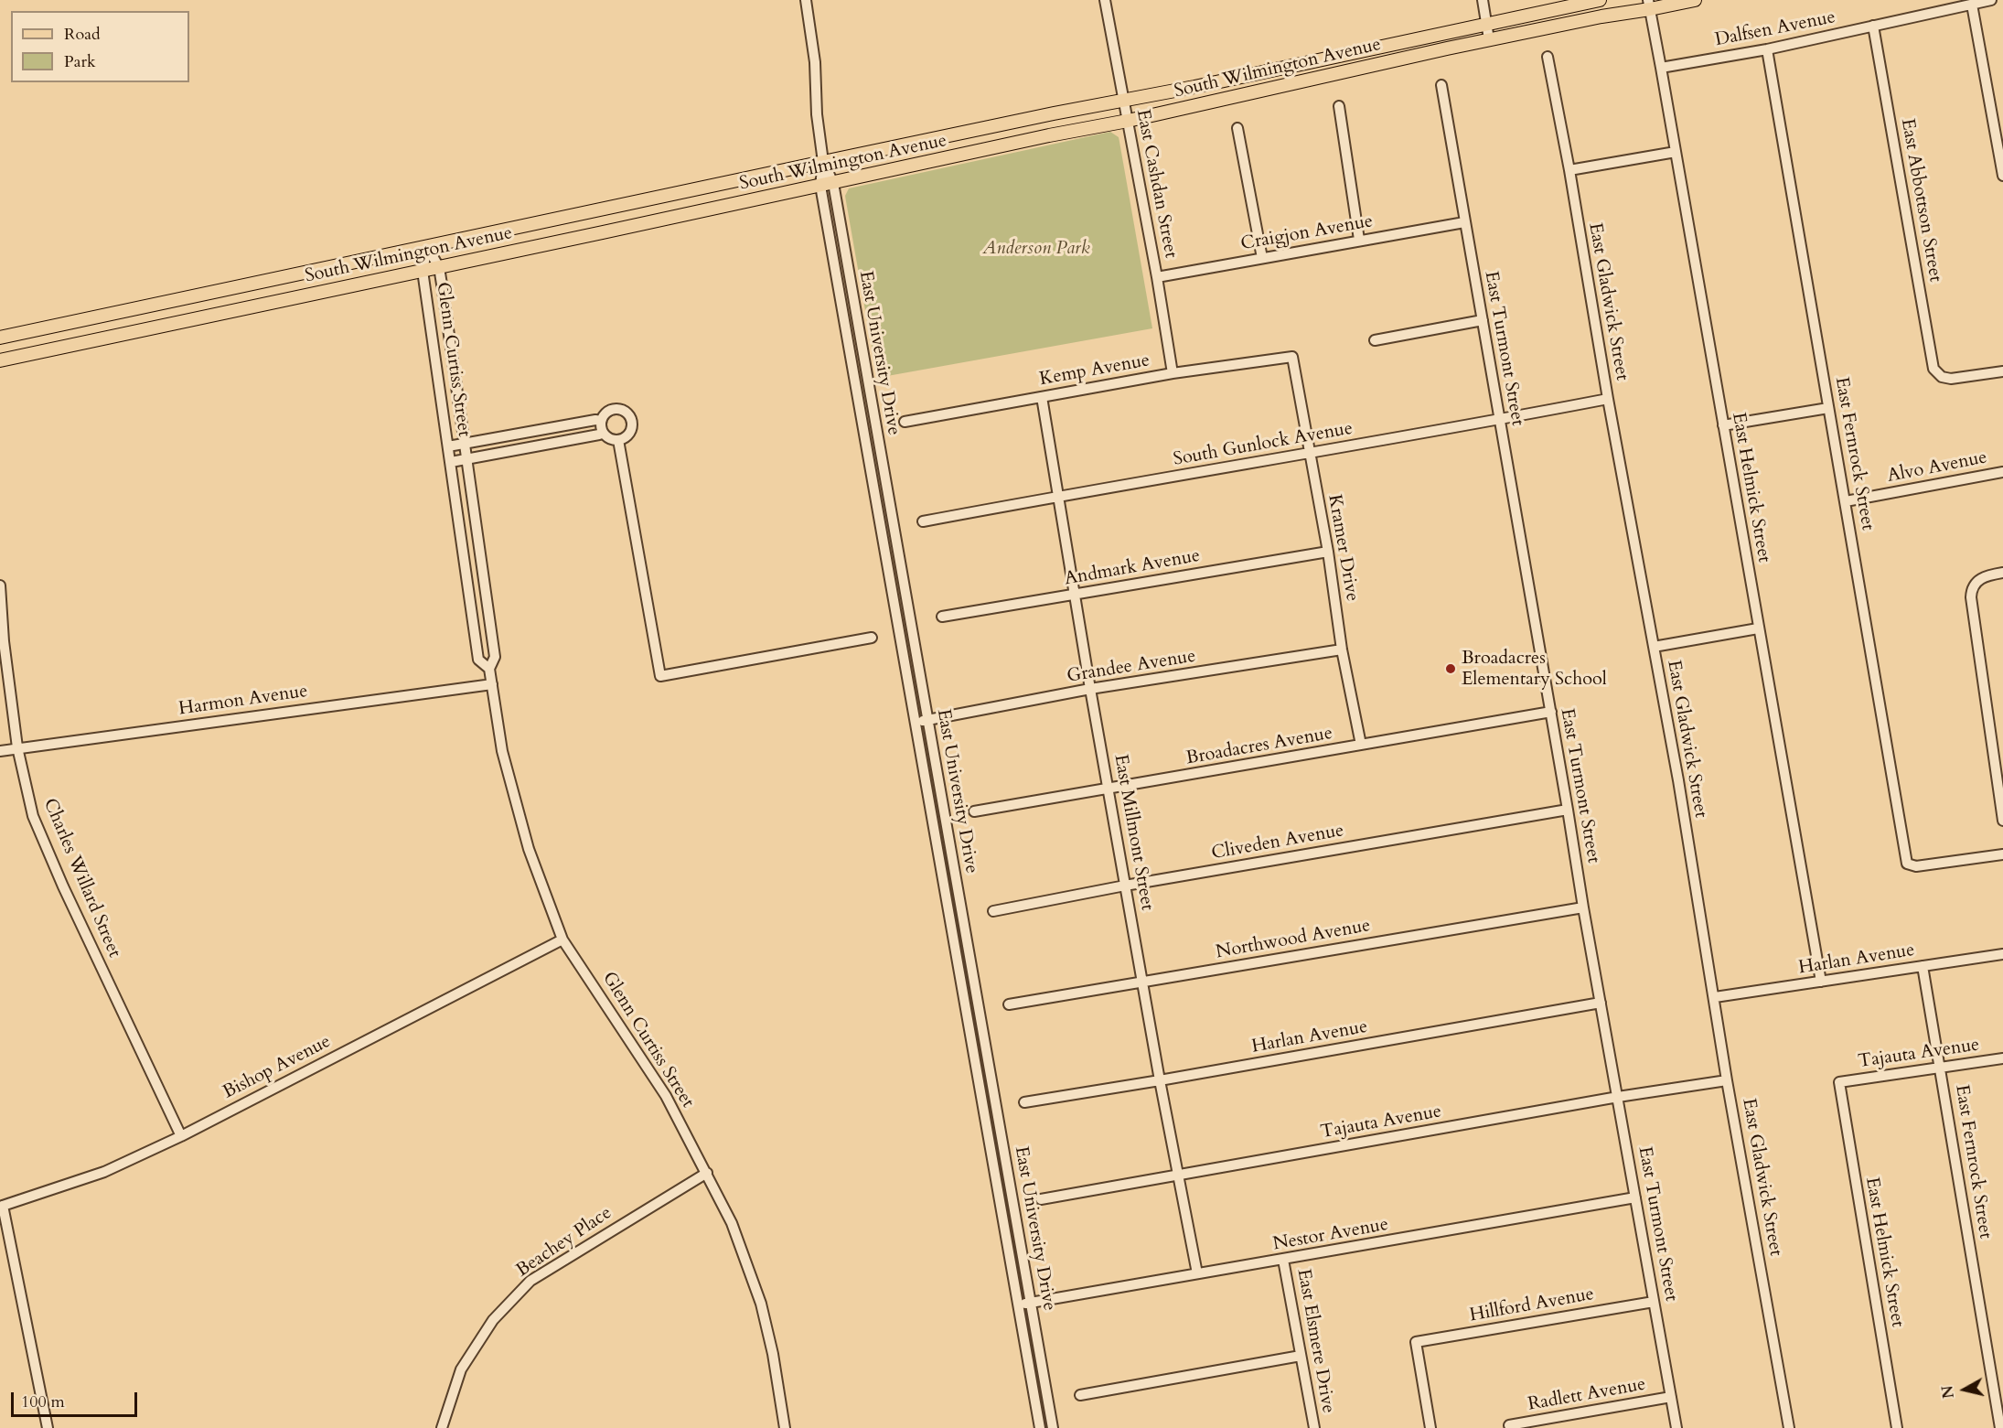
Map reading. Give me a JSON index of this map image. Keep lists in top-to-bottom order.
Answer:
{
  "streets": {
    "main road": ["South Wilmington Avenue"],
    "street": [
      "Dalfsen Avenue",
      "East Cashdan Street",
      "East Abbottson Street",
      "Craigjon Avenue",
      "East Gladwick Street",
      "East Turmont Street",
      "East University Drive",
      "Glenn Curtiss Street",
      "Kemp Avenue",
      "South Gunlock Avenue",
      "East Fernrock Street",
      "Alvo Avenue",
      "East Helmick Street",
      "Kramer Drive",
      "Andmark Avenue",
      "Grandee Avenue",
      "Harmon Avenue",
      "Broadacres Avenue",
      "East Millmont Street",
      "Cliveden Avenue",
      "Charles Willard Street",
      "Northwood Avenue",
      "Harlan Avenue",
      "Tajauta Avenue",
      "Bishop Avenue",
      "Nestor Avenue",
      "Beachey Place",
      "Hillford Avenue",
      "East Elsmere Drive",
      "Radlett Avenue"
    ]
  },
  "crossings": [
    ["Dalfsen Avenue", "East Abbottson Street"],
    ["Dalfsen Avenue", "East Fernrock Street"],
    ["Dalfsen Avenue", "East Helmick Street"],
    ["South Wilmington Avenue", "East Cashdan Street"],
    ["South Wilmington Avenue", "East University Drive"],
    ["South Wilmington Avenue", "Glenn Curtiss Street"],
    ["South Wilmington Avenue", "East Helmick Street"],
    ["East Cashdan Street", "Craigjon Avenue"],
    ["East Cashdan Street", "Kemp Avenue"],
    ["Craigjon Avenue", "East Turmont Street"],
    ["East Gladwick Street", "South Gunlock Avenue"],
    ["East Gladwick Street", "Harlan Avenue"],
    ["East Gladwick Street", "Tajauta Avenue"],
    ["East Turmont Street", "South Gunlock Avenue"],
    ["East Turmont Street", "Broadacres Avenue"],
    ["East Turmont Street", "Cliveden Avenue"],
    ["East Turmont Street", "Northwood Avenue"],
    ["East Turmont Street", "Harlan Avenue"],
    ["East Turmont Street", "Tajauta Avenue"],
    ["East Turmont Street", "Nestor Avenue"],
    ["East Turmont Street", "Hillford Avenue"],
    ["East Turmont Street", "Radlett Avenue"],
    ["East University Drive", "Grandee Avenue"],
    ["East University Drive", "Nestor Avenue"],
    ["Glenn Curtiss Street", "Harmon Avenue"],
    ["Glenn Curtiss Street", "Bishop Avenue"],
    ["Glenn Curtiss Street", "Beachey Place"],
    ["Kemp Avenue", "Kramer Drive"],
    ["Kemp Avenue", "East Millmont Street"],
    ["South Gunlock Avenue", "Kramer Drive"],
    ["South Gunlock Avenue", "East Millmont Street"],
    ["East Fernrock Street", "Alvo Avenue"],
    ["East Fernrock Street", "Harlan Avenue"],
    ["East Fernrock Street", "Tajauta Avenue"],
    ["East Helmick Street", "Harlan Avenue"],
    ["East Helmick Street", "Tajauta Avenue"],
    ["Kramer Drive", "Andmark Avenue"],
    ["Kramer Drive", "Grandee Avenue"],
    ["Kramer Drive", "Broadacres Avenue"],
    ["Andmark Avenue", "East Millmont Street"],
    ["Grandee Avenue", "East Millmont Street"],
    ["Harmon Avenue", "Charles Willard Street"],
    ["Broadacres Avenue", "East Millmont Street"],
    ["East Millmont Street", "Cliveden Avenue"],
    ["East Millmont Street", "Northwood Avenue"],
    ["East Millmont Street", "Harlan Avenue"],
    ["East Millmont Street", "Tajauta Avenue"],
    ["East Millmont Street", "Nestor Avenue"],
    ["Charles Willard Street", "Bishop Avenue"],
    ["Nestor Avenue", "East Elsmere Drive"]
  ],
  "parks": ["Anderson Park"],
  "places": ["Broadacres Elementary School"],
  "legend": ["Road", "Park"],
  "scale_bar": "100 m",
  "north": "left"
}
